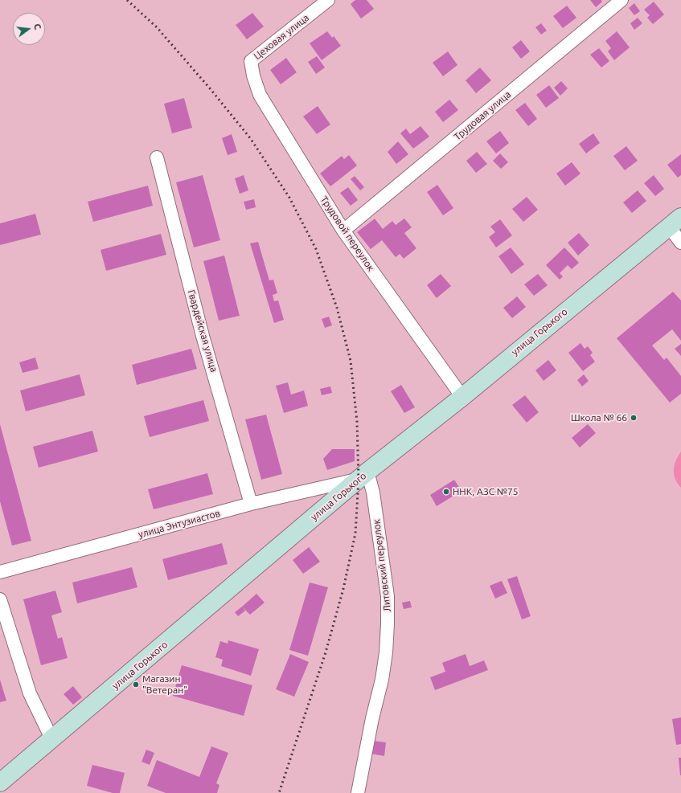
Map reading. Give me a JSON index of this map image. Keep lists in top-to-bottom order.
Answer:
{
  "streets": {
    "main road": ["улица Горького"],
    "street": [
      "Цеховая улица",
      "Трудовая улица",
      "Трудовой переулок",
      "Гвардейская улица",
      "улица Энтузиастов",
      "Литовский переулок"
    ]
  },
  "crossings": [
    ["Цеховая улица", "Трудовой переулок"],
    ["Трудовая улица", "Трудовой переулок"],
    ["Трудовой переулок", "улица Горького"],
    ["Гвардейская улица", "улица Энтузиастов"],
    ["улица Горького", "улица Энтузиастов"],
    ["улица Горького", "Литовский переулок"],
    ["улица Энтузиастов", "Литовский переулок"]
  ],
  "places": ["Школа № 66", "ННК, АЗС №75", "Магазин \"Ветеран\""],
  "north": "right"
}
